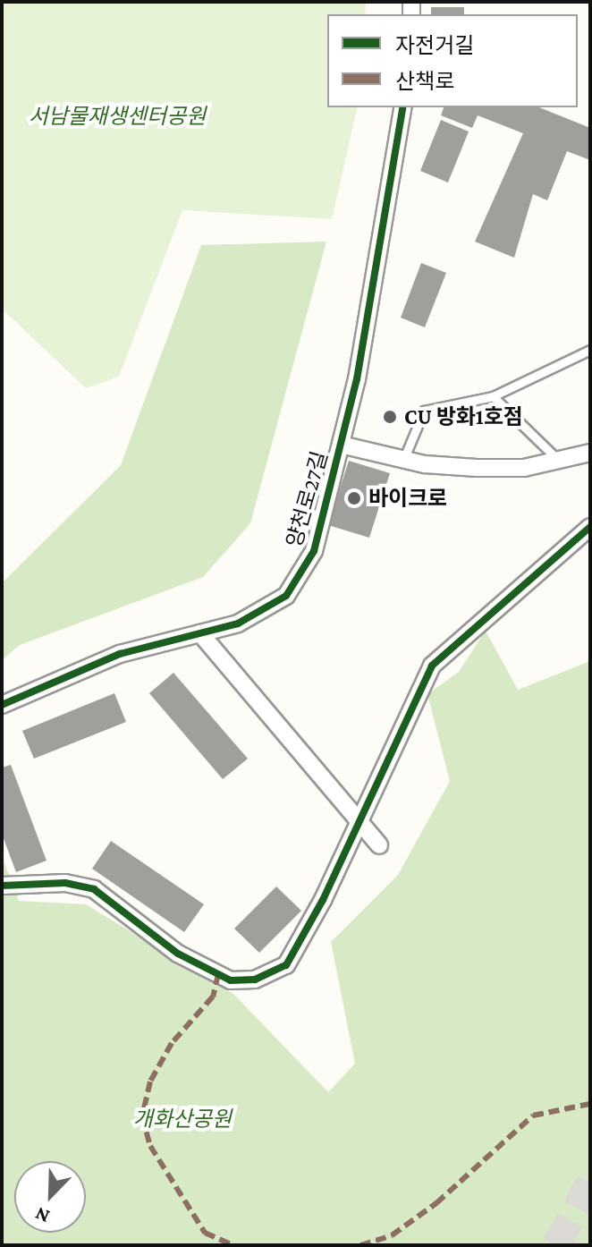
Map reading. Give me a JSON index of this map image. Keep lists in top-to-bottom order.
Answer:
{
  "streets": {
    "street": ["양천로27길"]
  },
  "parks": ["서남물재생센터공원", "개화산공원"],
  "places": ["CU 방화1호점", "바이크로"],
  "legend": ["자전거길", "산책로"],
  "north": "bottom left"
}
